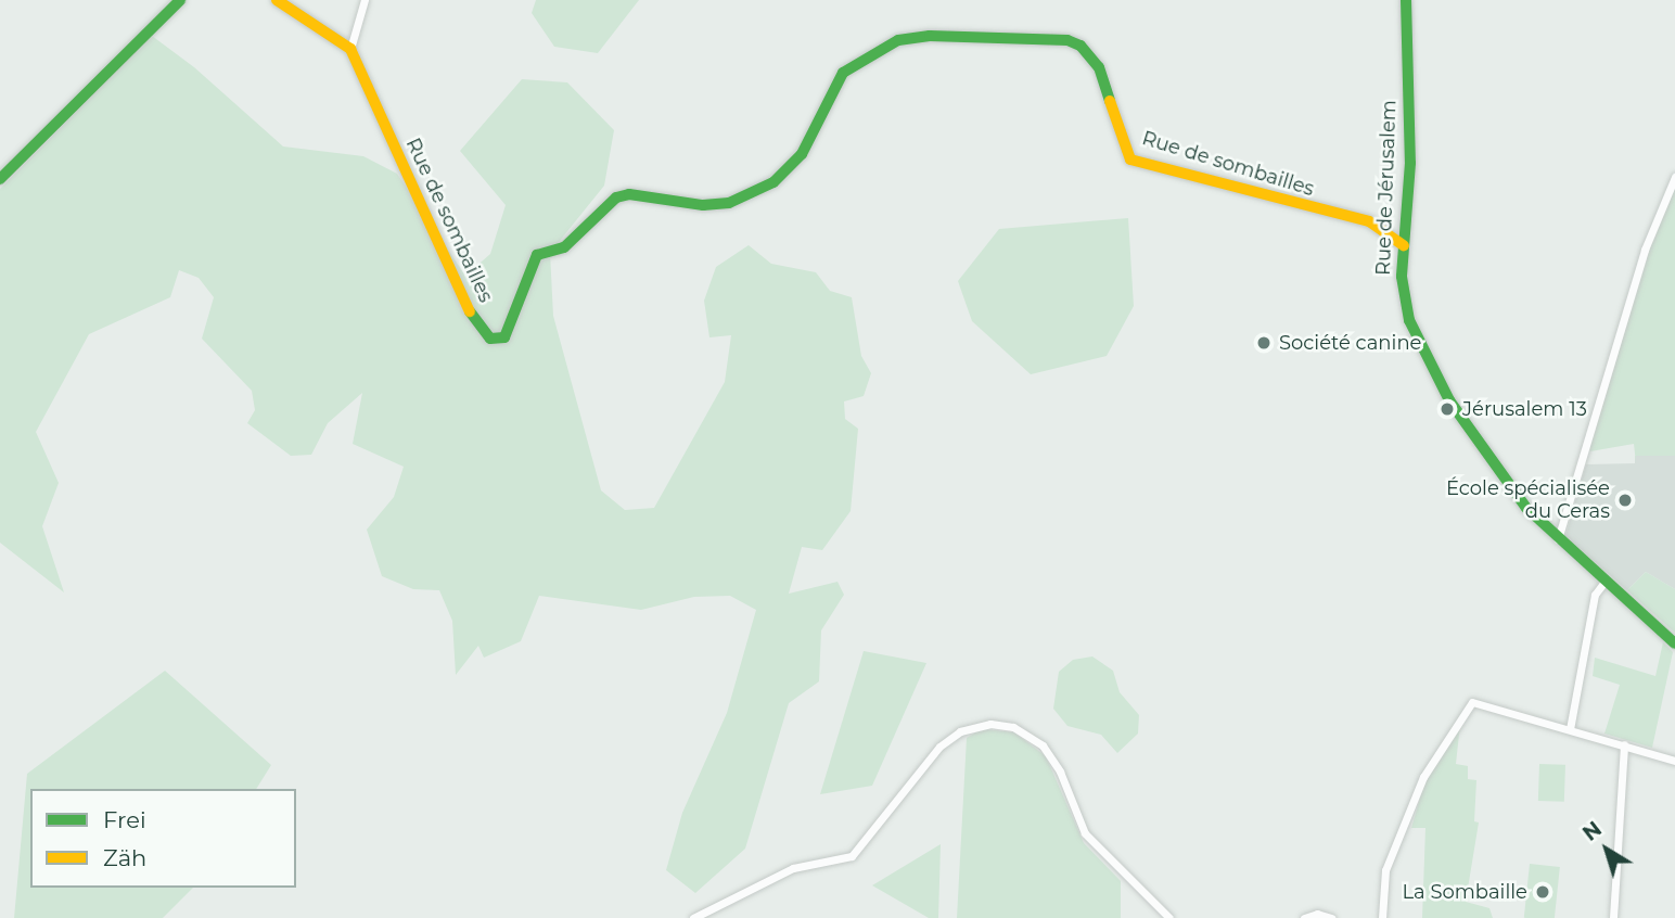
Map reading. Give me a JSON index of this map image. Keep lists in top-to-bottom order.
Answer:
{
  "streets": {
    "street": ["Rue de sombailles", "Rue de Jérusalem"]
  },
  "crossings": [
    ["Rue de sombailles", "Rue de Jérusalem"]
  ],
  "places": [
    "Société canine",
    "Jérusalem 13",
    "École spécialisée du Ceras",
    "La Sombaille"
  ],
  "legend": ["Frei", "Zäh"],
  "north": "top left"
}
